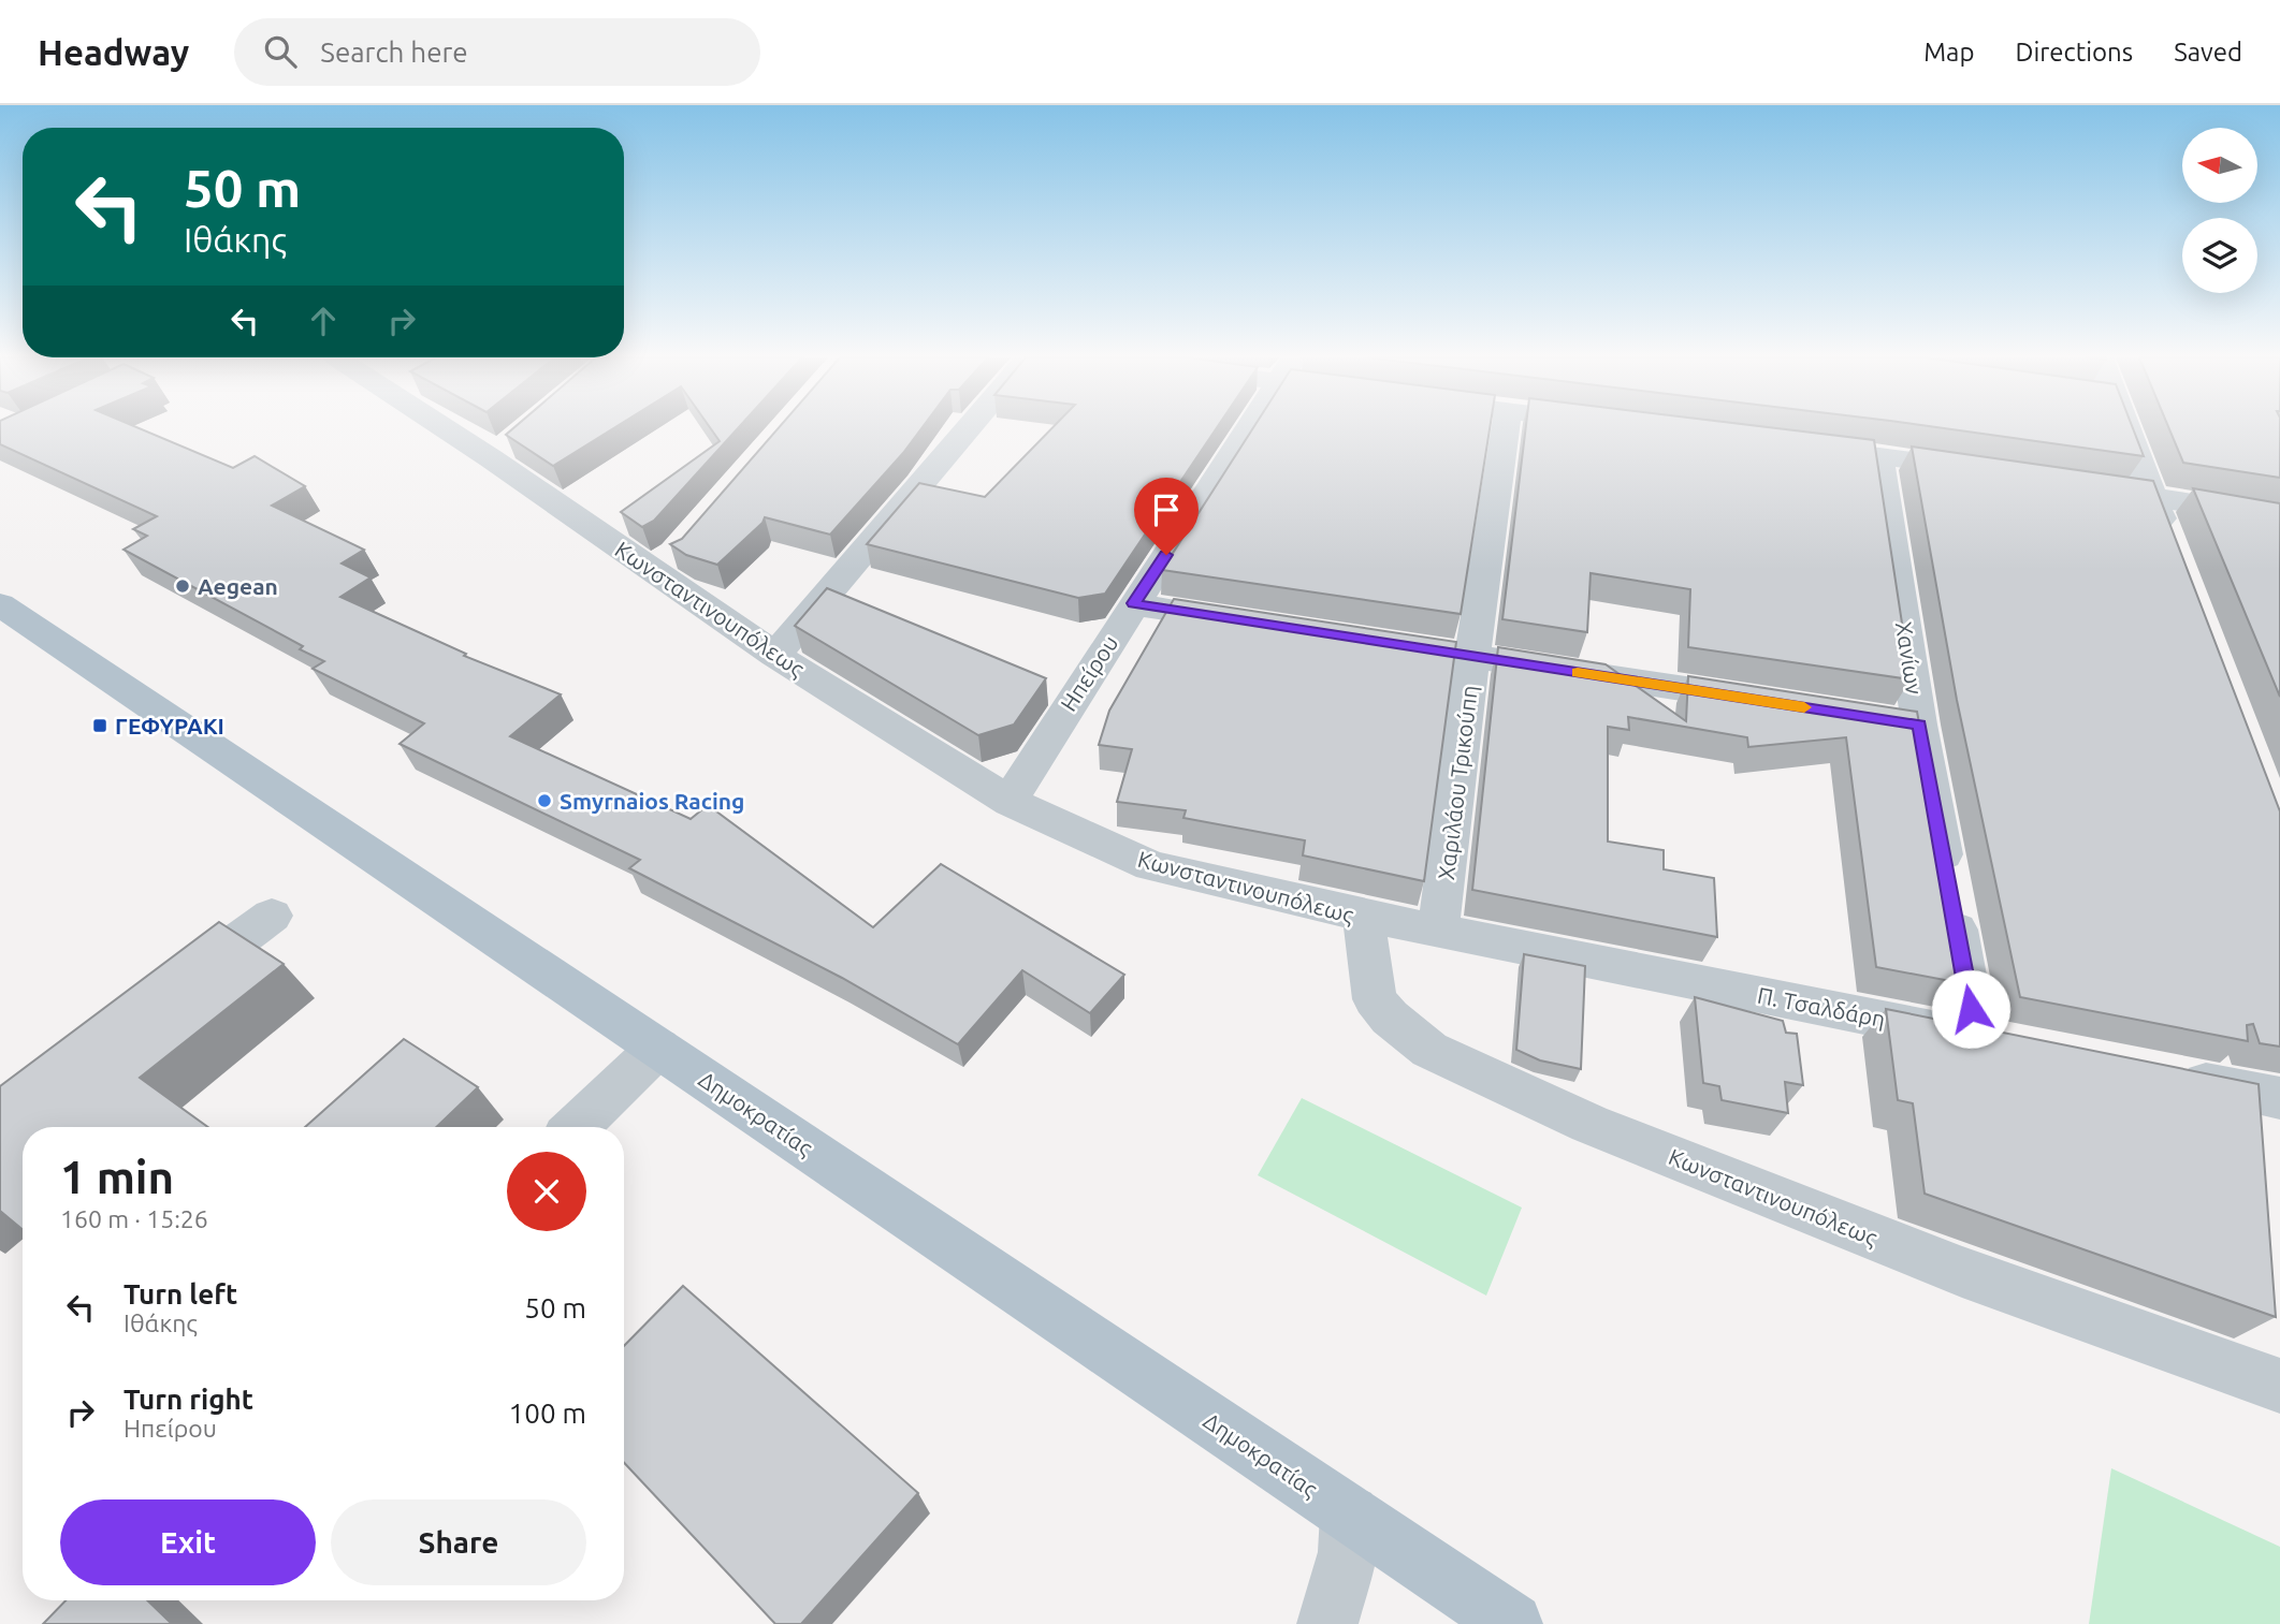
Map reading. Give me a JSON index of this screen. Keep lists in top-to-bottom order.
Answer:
{
  "streets": {
    "main road": ["Δημοκρατίας"],
    "street": [
      "Κωνσταντινουπόλεως",
      "Χανίων",
      "Ηπείρου",
      "Χαριλάου Τρικούπη",
      "Π. Τσαλδάρη"
    ]
  },
  "crossings": [
    ["Κωνσταντινουπόλεως", "Ηπείρου"],
    ["Κωνσταντινουπόλεως", "Π. Τσαλδάρη"],
    ["Χανίων", "Π. Τσαλδάρη"],
    ["Χαριλάου Τρικούπη", "Π. Τσαλδάρη"]
  ],
  "places": {
    "other": ["Aegean", "Smyrnaios Racing"],
    "transit": ["ΓΕΦΥΡΑΚΙ"]
  },
  "north": "left",
  "page": {
    "header": "Headway",
    "search": "Search here",
    "nav": ["Map", "Directions", "Saved"],
    "turn": ["50 m", "Ιθάκης"],
    "heading": ["1 min", "160 m · 15:26"],
    "list": [
      {
        "name": "Turn left",
        "note": "Ιθάκης",
        "value": "50 m"
      },
      {
        "name": "Turn right",
        "note": "Ηπείρου",
        "value": "100 m"
      }
    ],
    "buttons": ["Exit", "Share"]
  }
}
